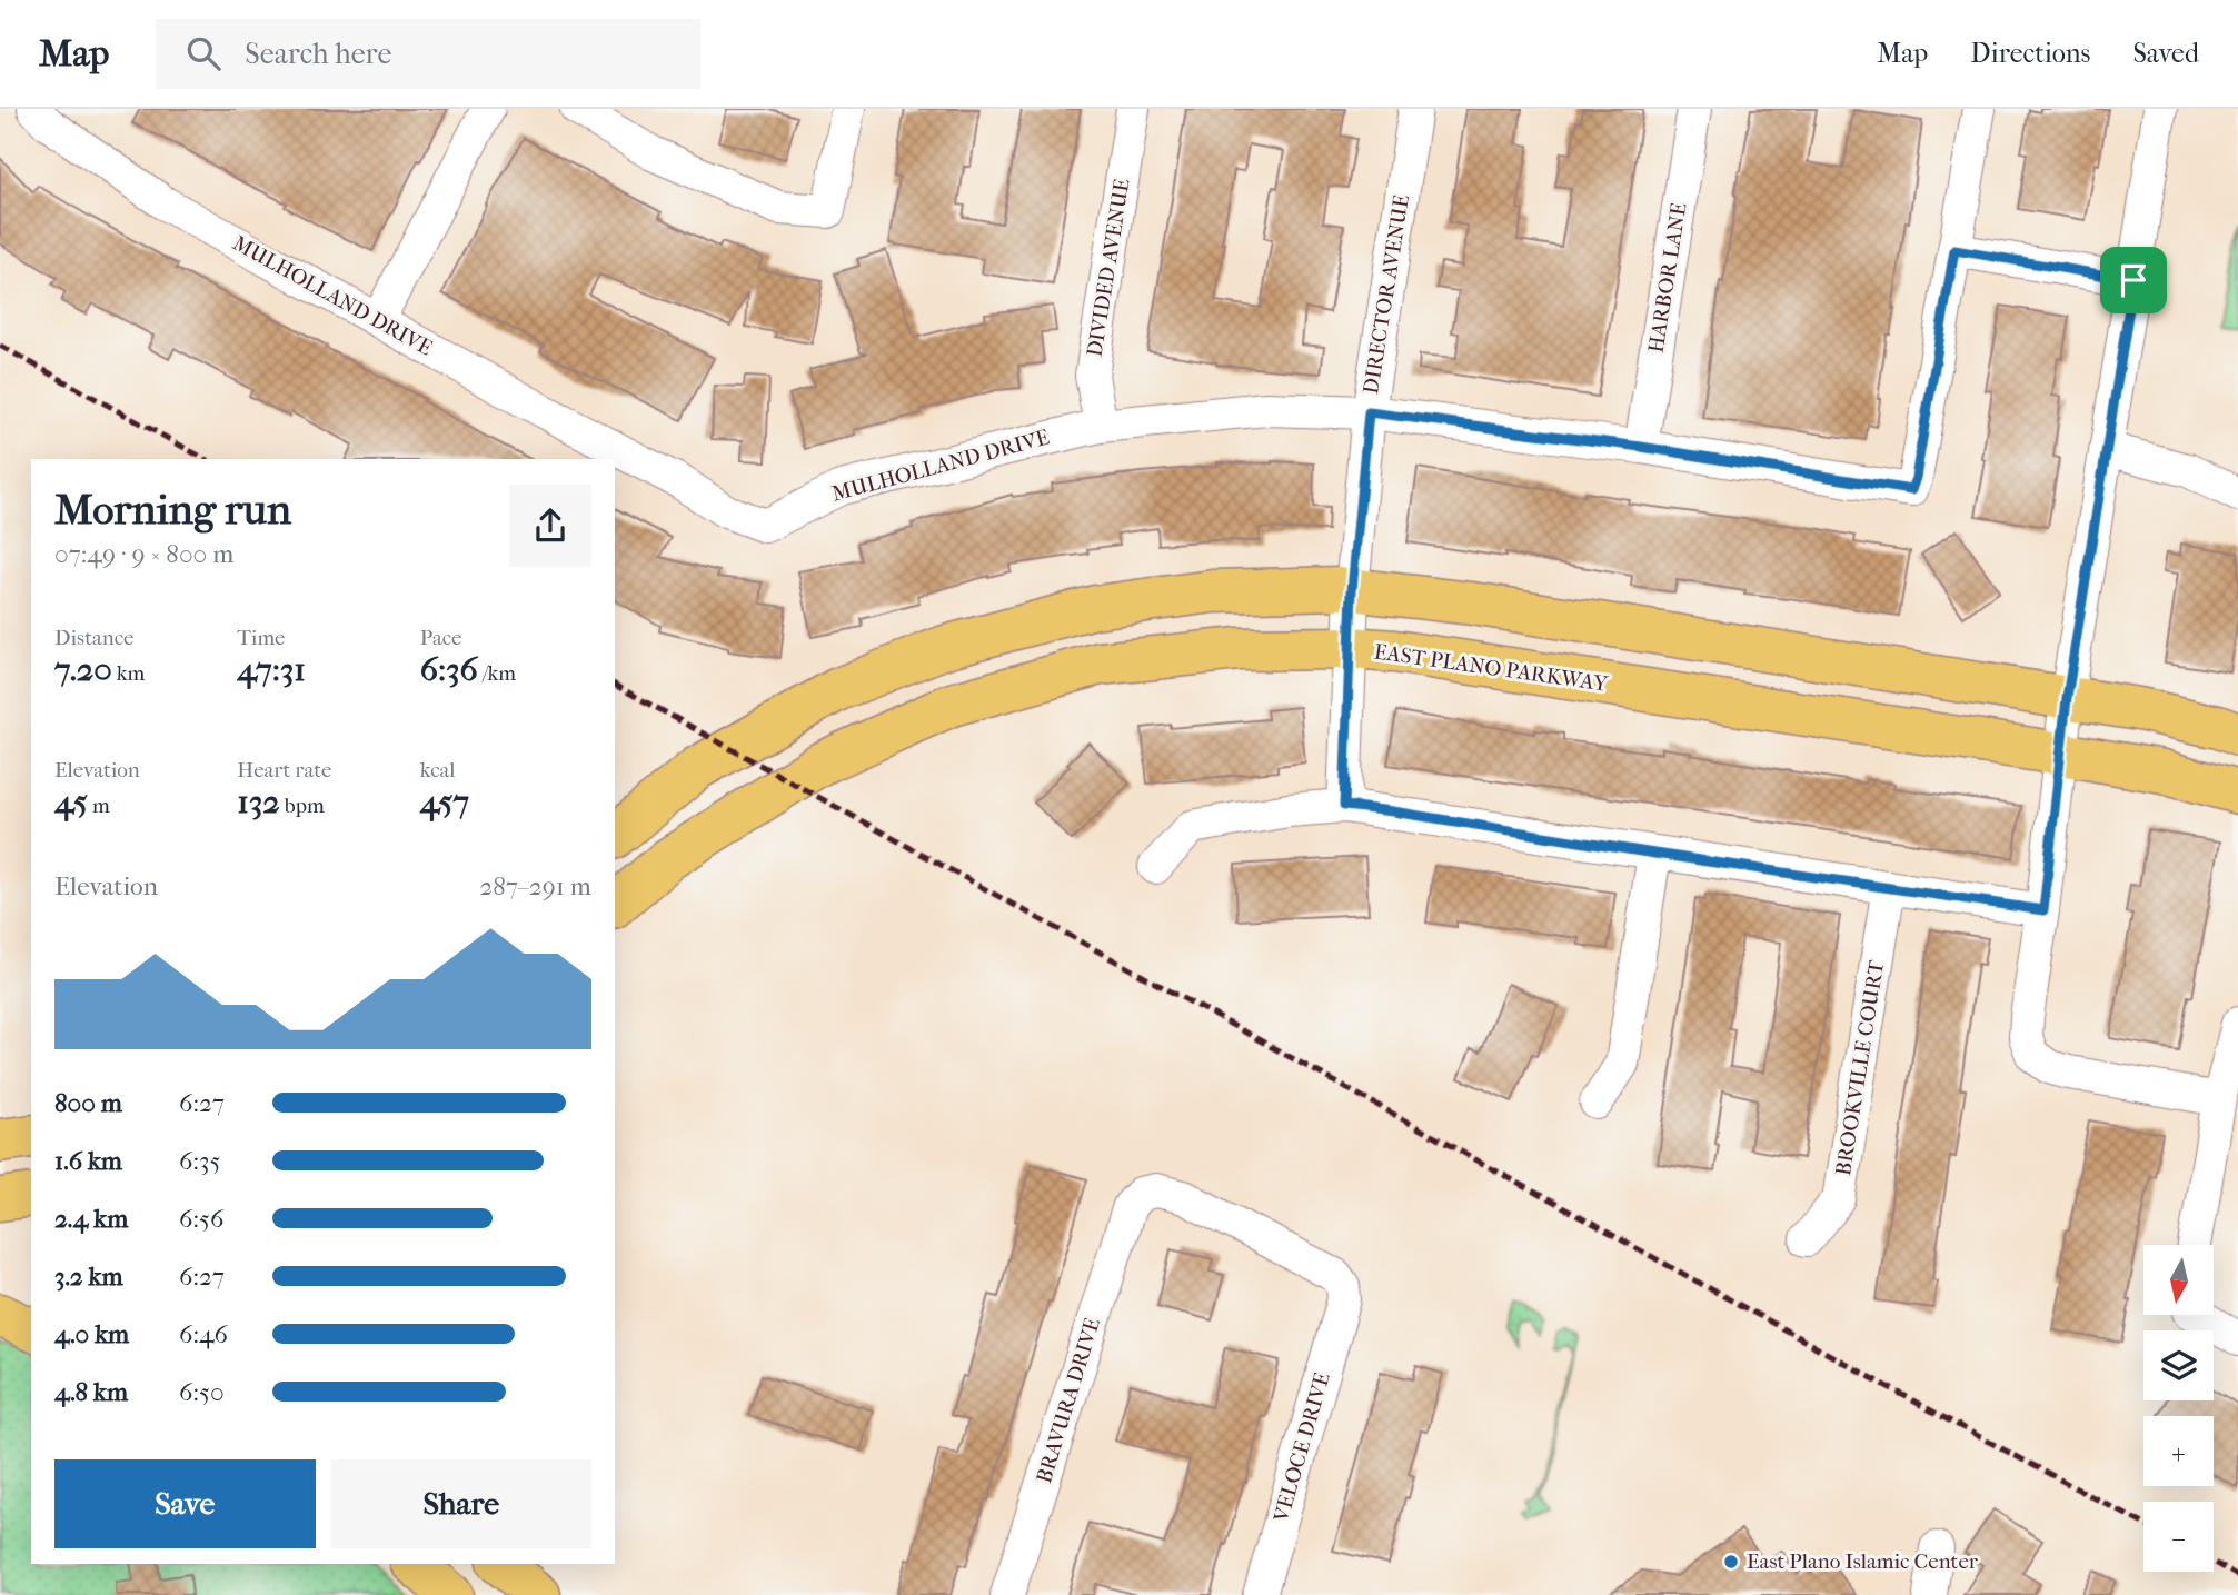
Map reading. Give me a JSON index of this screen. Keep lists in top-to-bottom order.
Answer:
{
  "streets": {
    "main road": ["EAST PLANO PARKWAY"],
    "street": [
      "DIVIDED AVENUE",
      "HARBOR LANE",
      "DIRECTOR AVENUE",
      "MULHOLLAND DRIVE",
      "BROOKVILLE COURT",
      "BRAVURA DRIVE",
      "VELOCE DRIVE"
    ]
  },
  "crossings": [
    ["DIVIDED AVENUE", "MULHOLLAND DRIVE"],
    ["HARBOR LANE", "MULHOLLAND DRIVE"],
    ["DIRECTOR AVENUE", "MULHOLLAND DRIVE"],
    ["DIRECTOR AVENUE", "EAST PLANO PARKWAY"],
    ["BRAVURA DRIVE", "VELOCE DRIVE"]
  ],
  "places": ["East Plano Islamic Center"],
  "north": "bottom",
  "page": {
    "header": "Map",
    "search": "Search here",
    "nav": ["Map", "Directions", "Saved"],
    "heading": ["Morning run", "07:49 · 9 × 800 m"],
    "stats": [
      ["Distance", "7.20 km"],
      ["Time", "47:31"],
      ["Pace", "6:36 /km"],
      ["Elevation", "45 m"],
      ["Heart rate", "132 bpm"],
      ["kcal", "457"]
    ],
    "chart": ["Elevation", "287–291 m"],
    "list": [
      {
        "name": "800 m",
        "note": "6:27"
      },
      {
        "name": "1.6 km",
        "note": "6:35"
      },
      {
        "name": "2.4 km",
        "note": "6:56"
      },
      {
        "name": "3.2 km",
        "note": "6:27"
      },
      {
        "name": "4.0 km",
        "note": "6:46"
      },
      {
        "name": "4.8 km",
        "note": "6:50"
      }
    ],
    "map_buttons": ["+", "−"],
    "buttons": ["Save", "Share"]
  }
}
